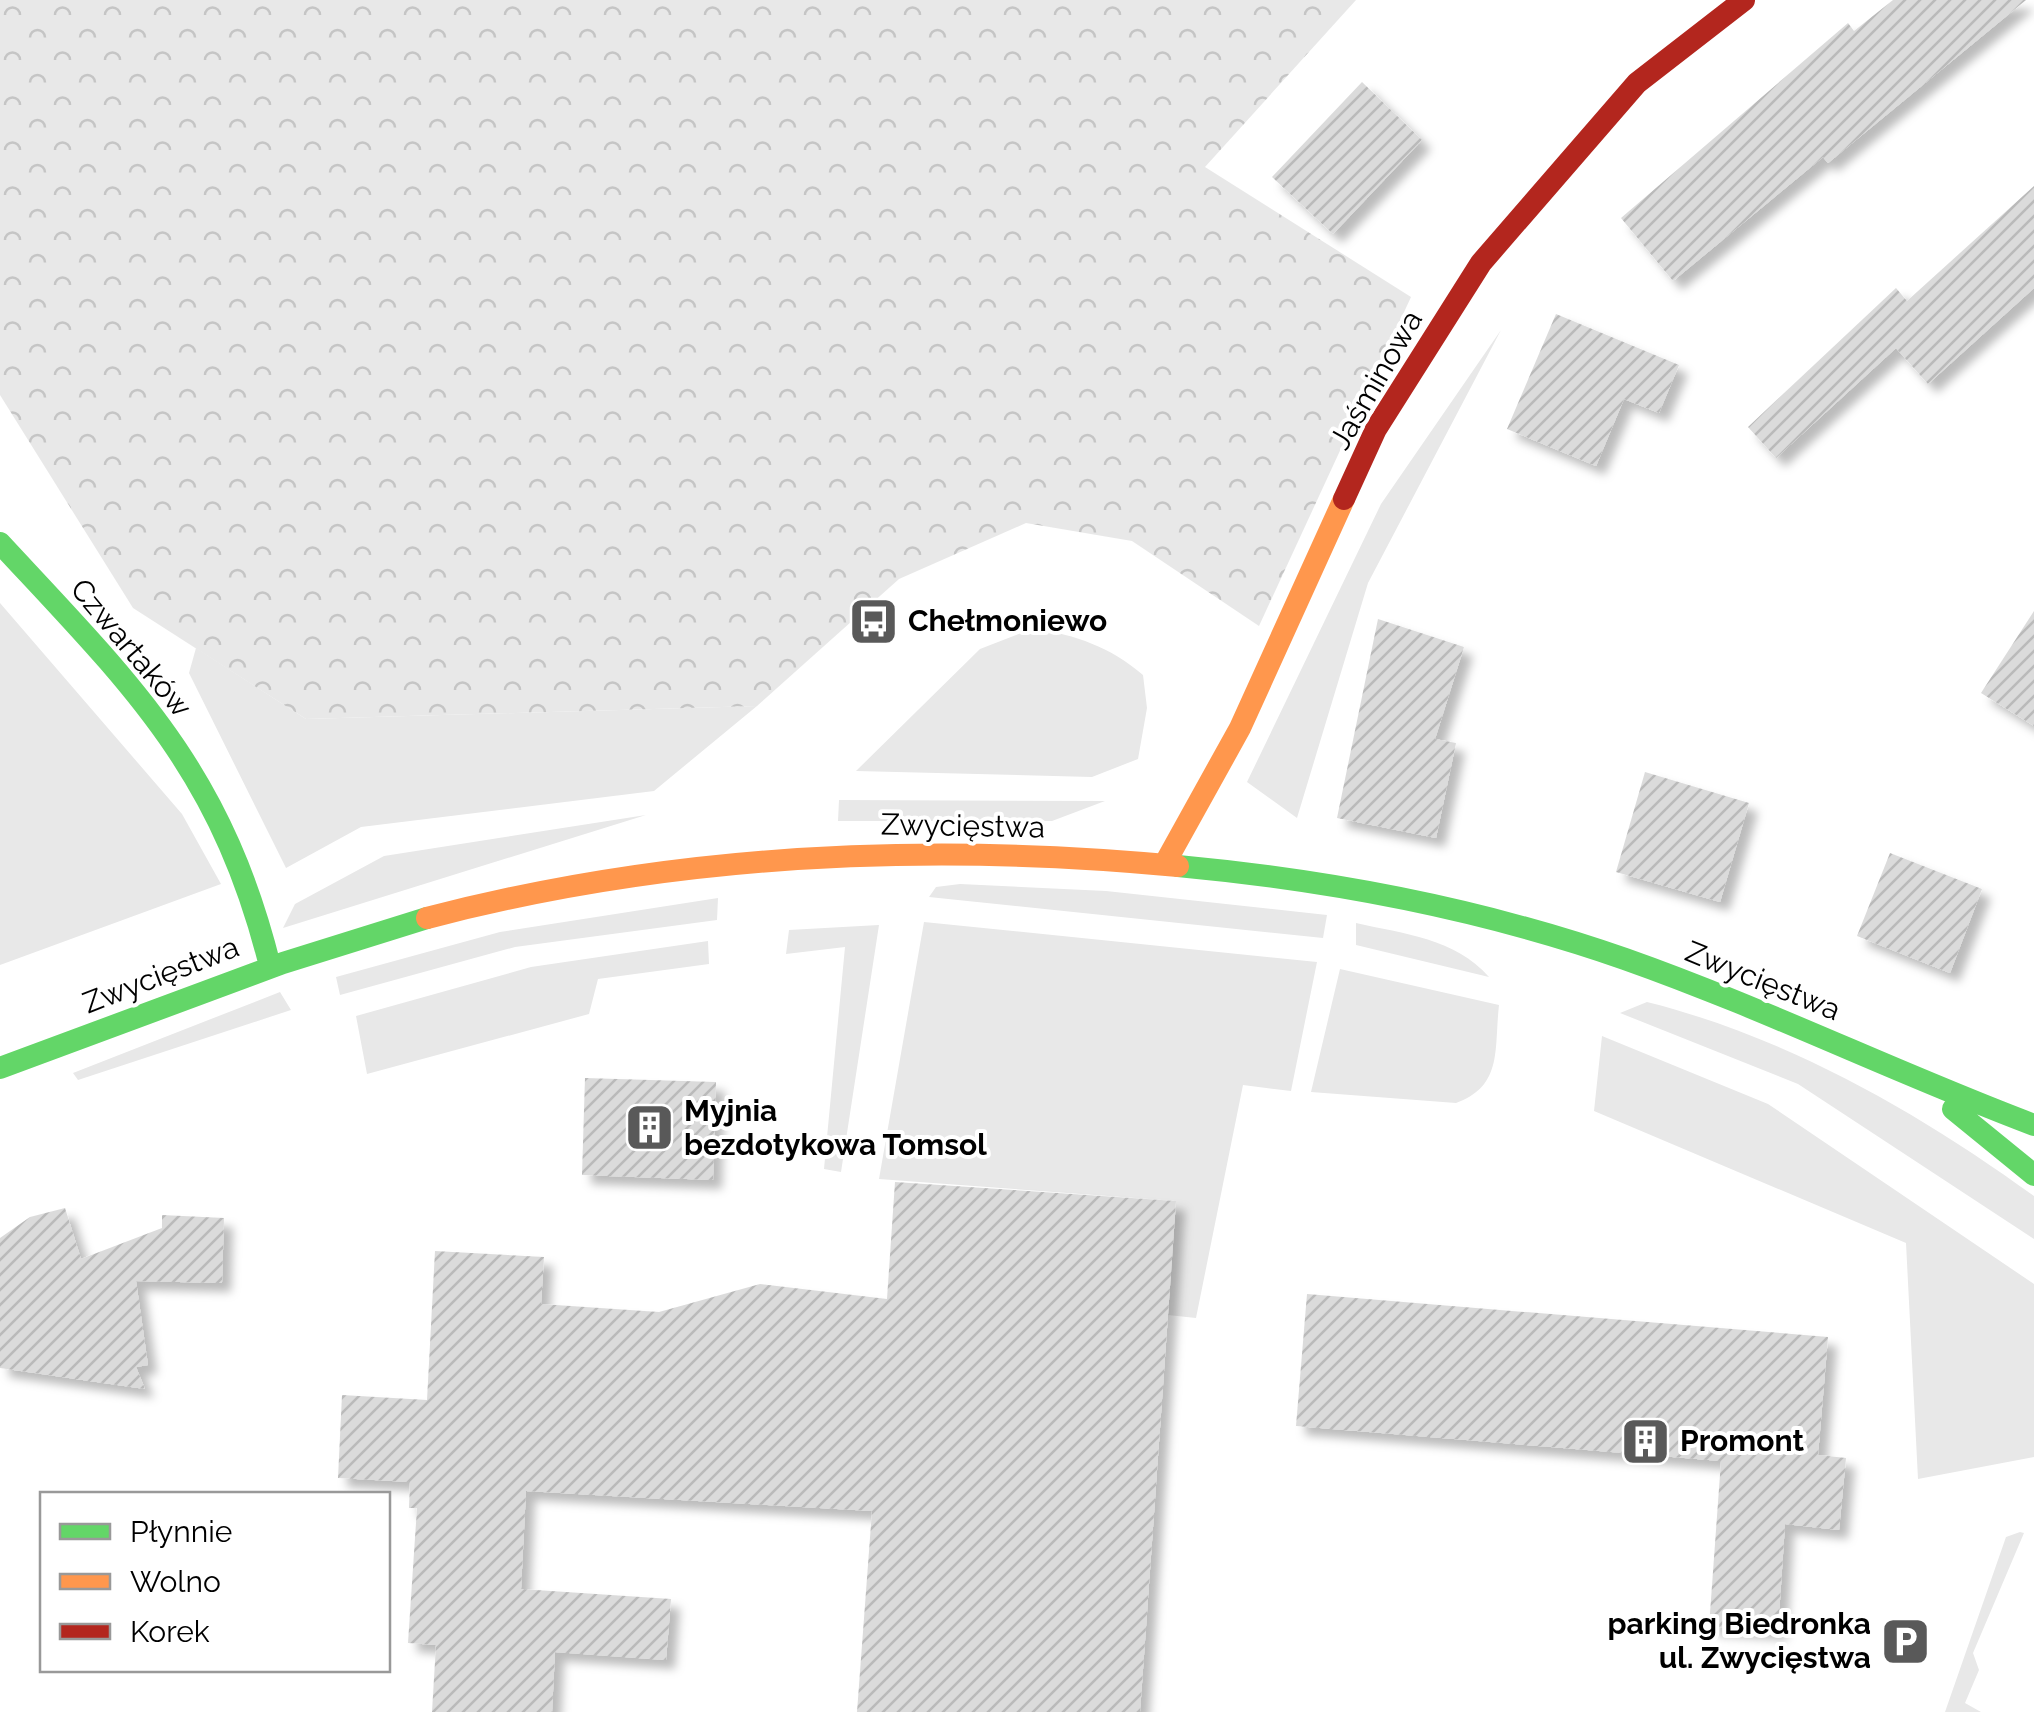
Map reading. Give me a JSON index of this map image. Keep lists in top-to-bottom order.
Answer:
{
  "streets": {
    "main road": ["Jaśminowa", "Czwartaków", "Zwycięstwa"]
  },
  "crossings": [
    ["Jaśminowa", "Zwycięstwa"],
    ["Czwartaków", "Zwycięstwa"]
  ],
  "places": {
    "bus stop": ["Chełmoniewo"],
    "building": ["Myjnia bezdotykowa Tomsol", "Promont"],
    "parking": ["parking Biedronka ul. Zwycięstwa"]
  },
  "legend": ["Płynnie", "Wolno", "Korek"]
}
